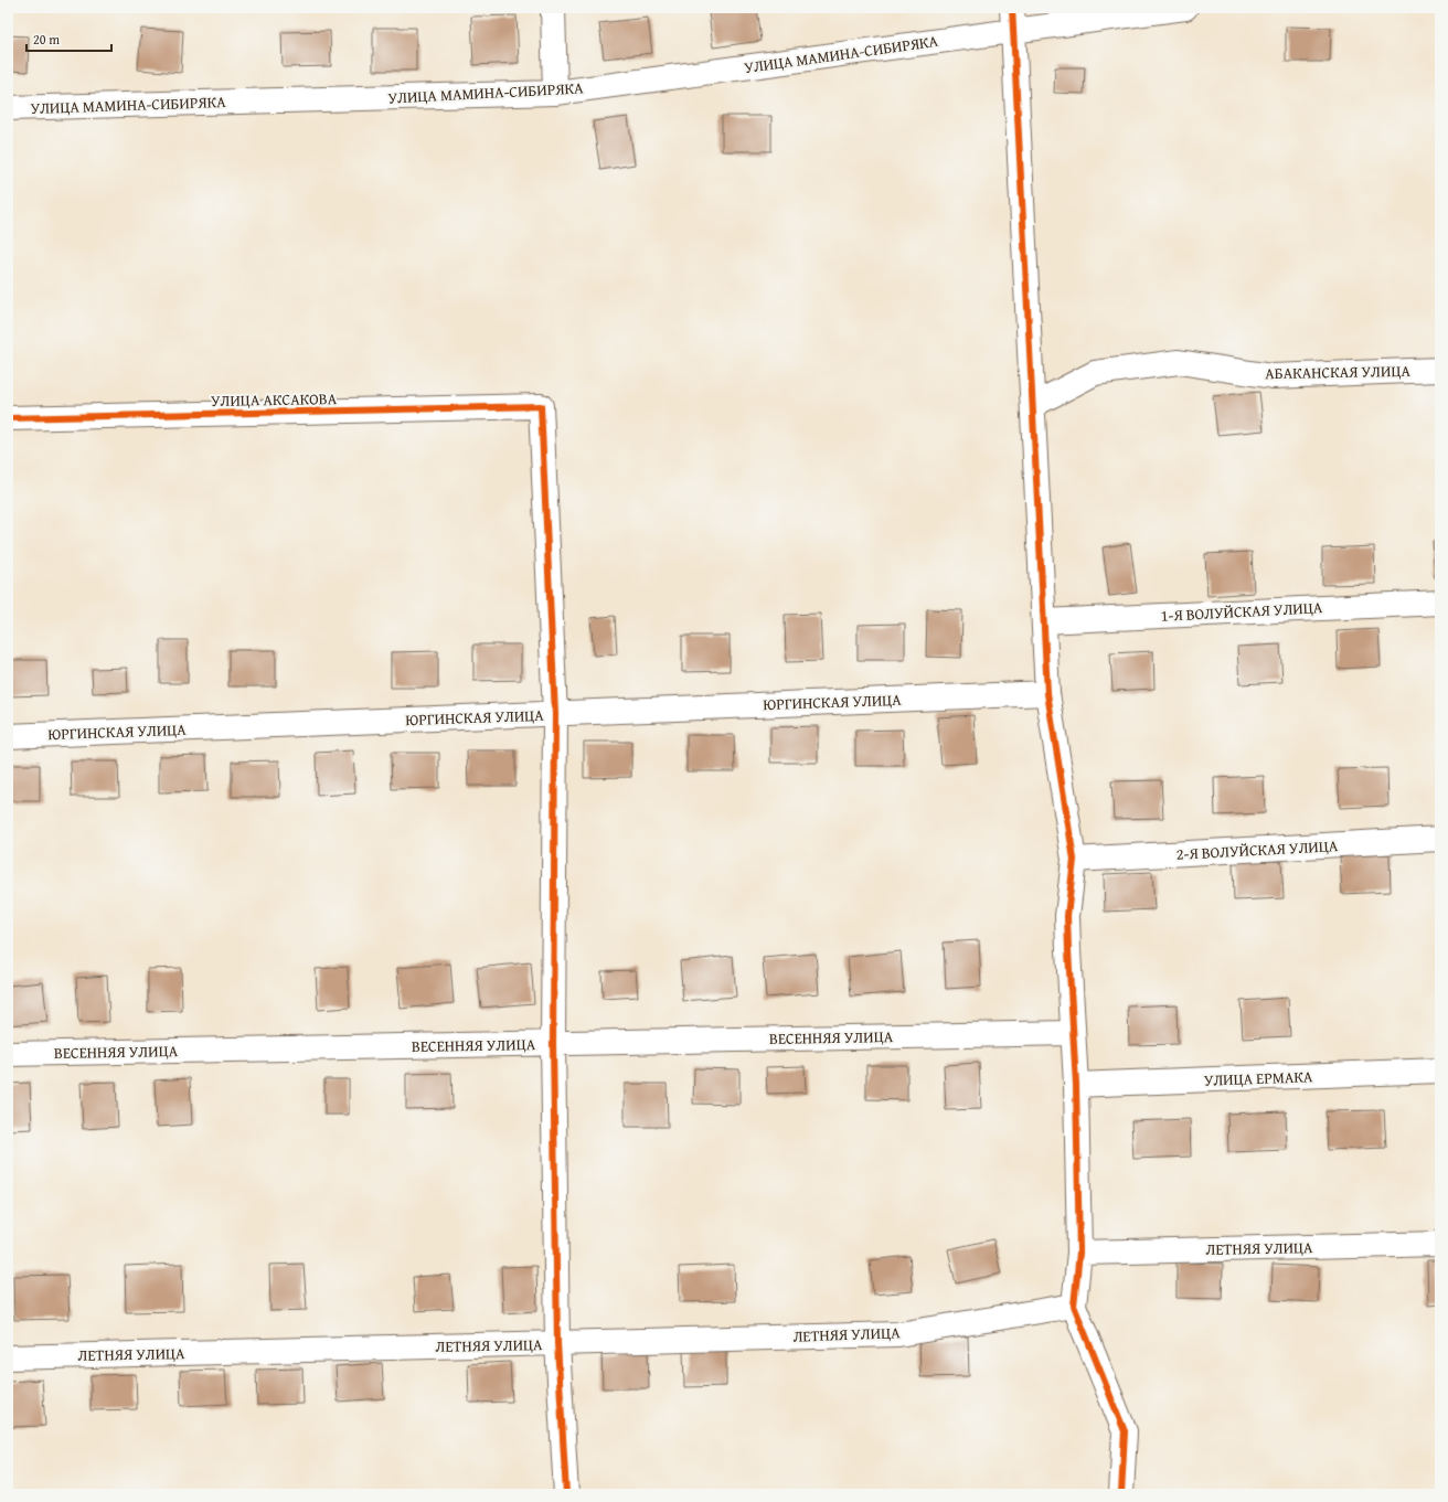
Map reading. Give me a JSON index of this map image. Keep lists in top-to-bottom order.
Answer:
{
  "streets": {
    "street": [
      "УЛИЦА МАМИНА-СИБИРЯКА",
      "АБАКАНСКАЯ УЛИЦА",
      "УЛИЦА АКСАКОВА",
      "1-Я ВОЛУЙСКАЯ УЛИЦА",
      "ЮРГИНСКАЯ УЛИЦА",
      "2-Я ВОЛУЙСКАЯ УЛИЦА",
      "ВЕСЕННЯЯ УЛИЦА",
      "УЛИЦА ЕРМАКА",
      "ЛЕТНЯЯ УЛИЦА"
    ]
  },
  "crossings": [
    ["УЛИЦА АКСАКОВА", "ЮРГИНСКАЯ УЛИЦА"]
  ],
  "scale_bar": "20 m"
}
